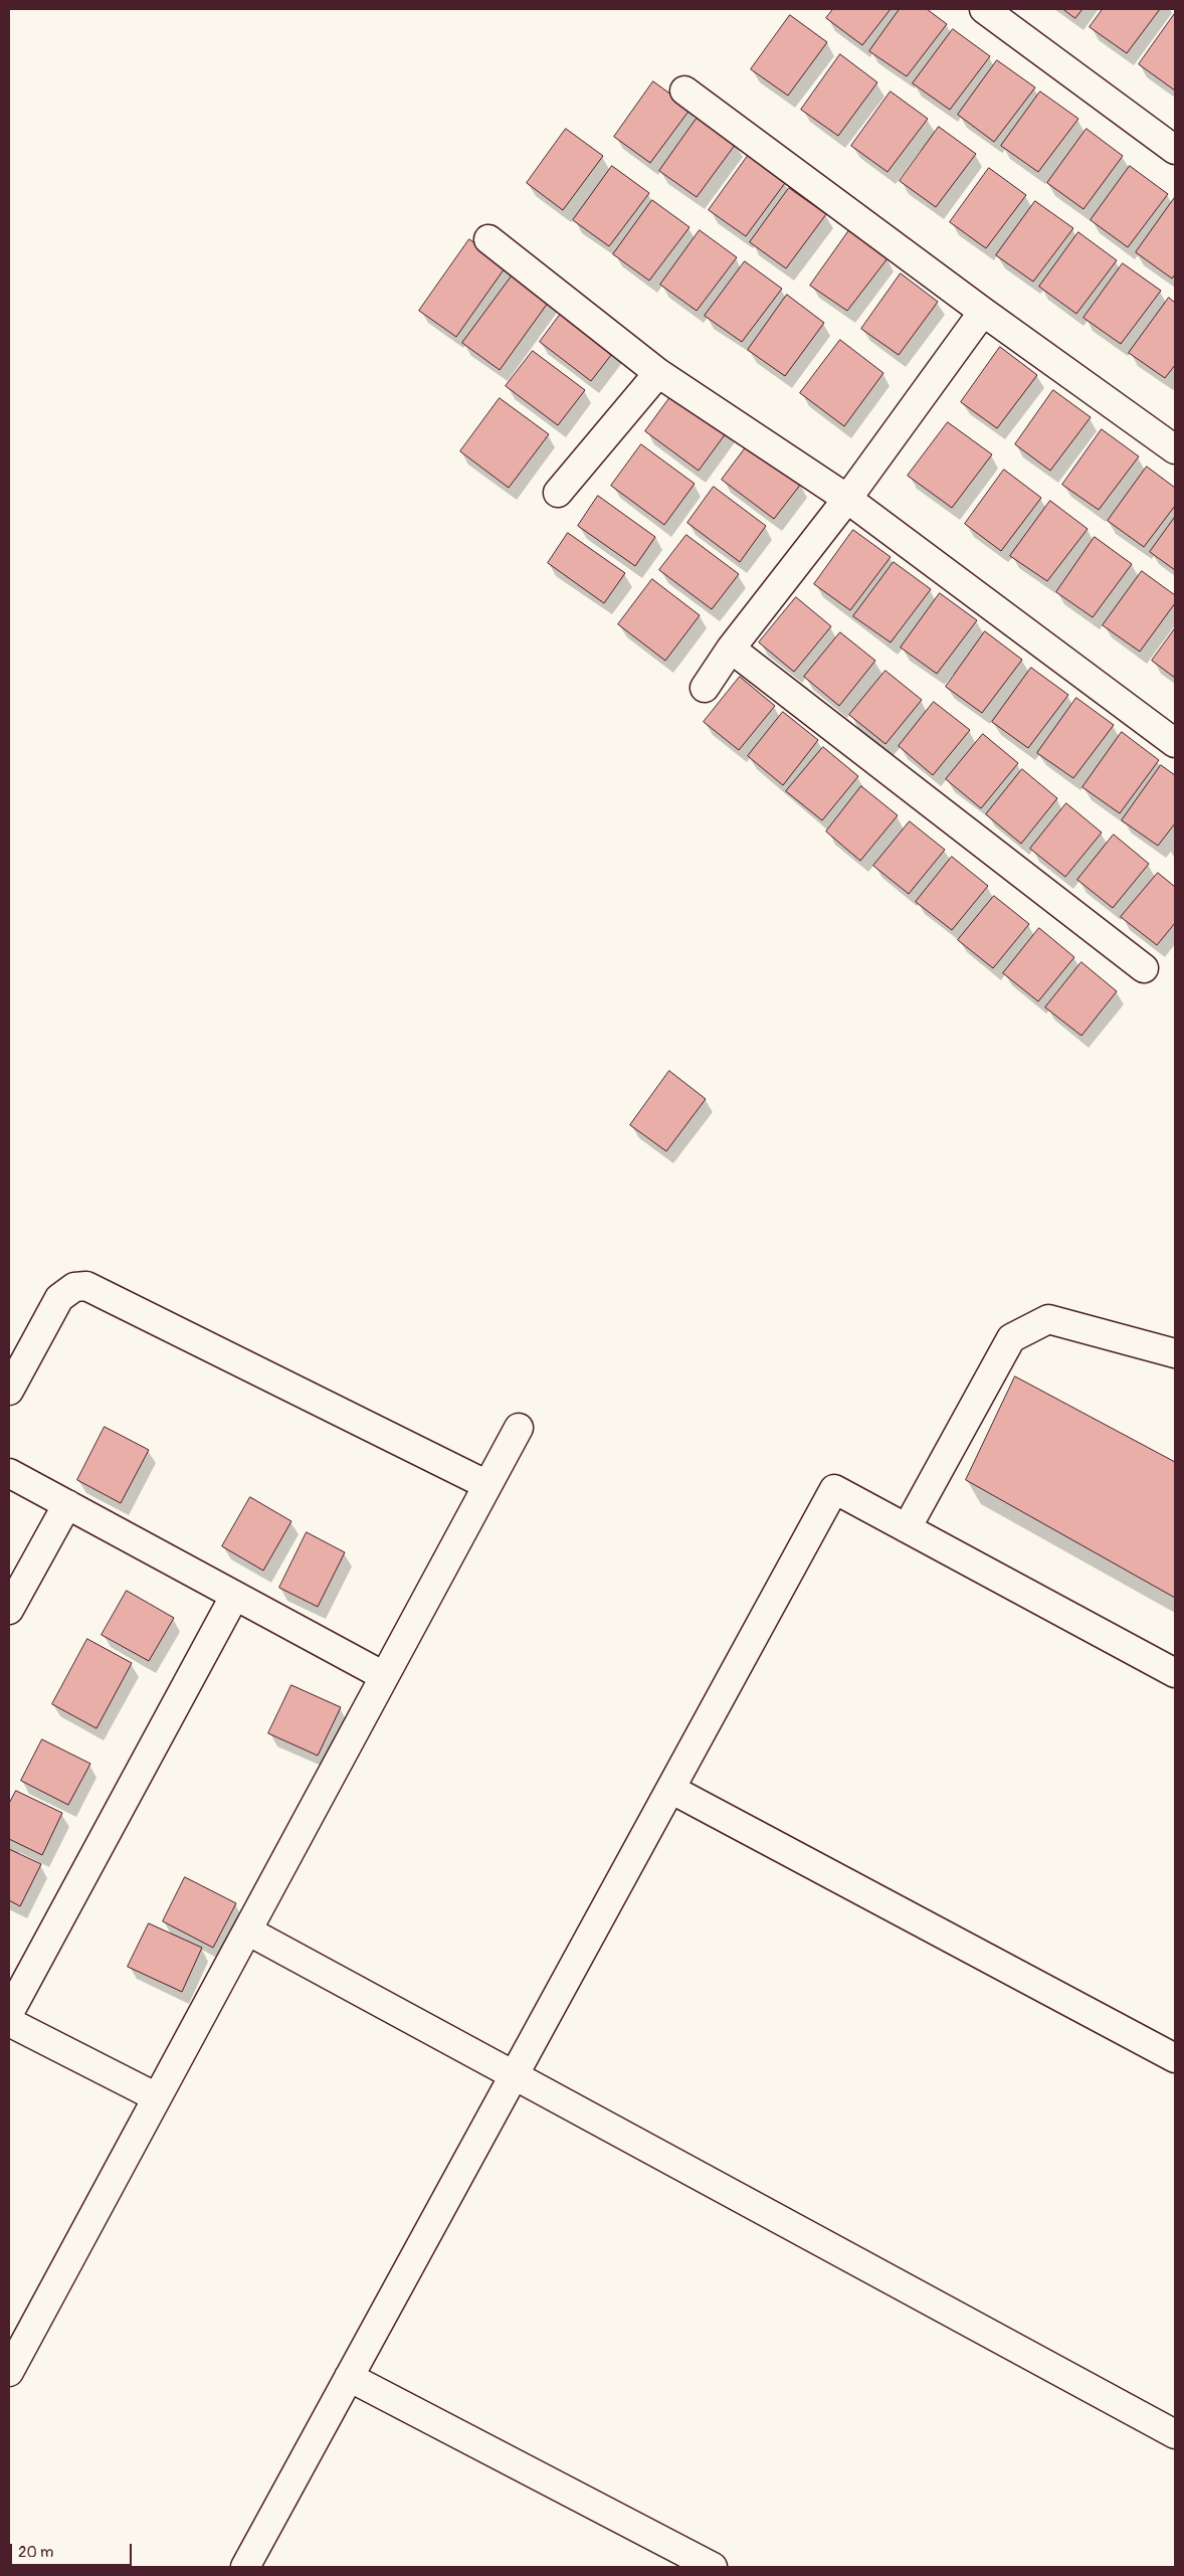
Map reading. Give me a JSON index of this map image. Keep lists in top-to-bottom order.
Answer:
{
  "scale_bar": "20 m"
}
